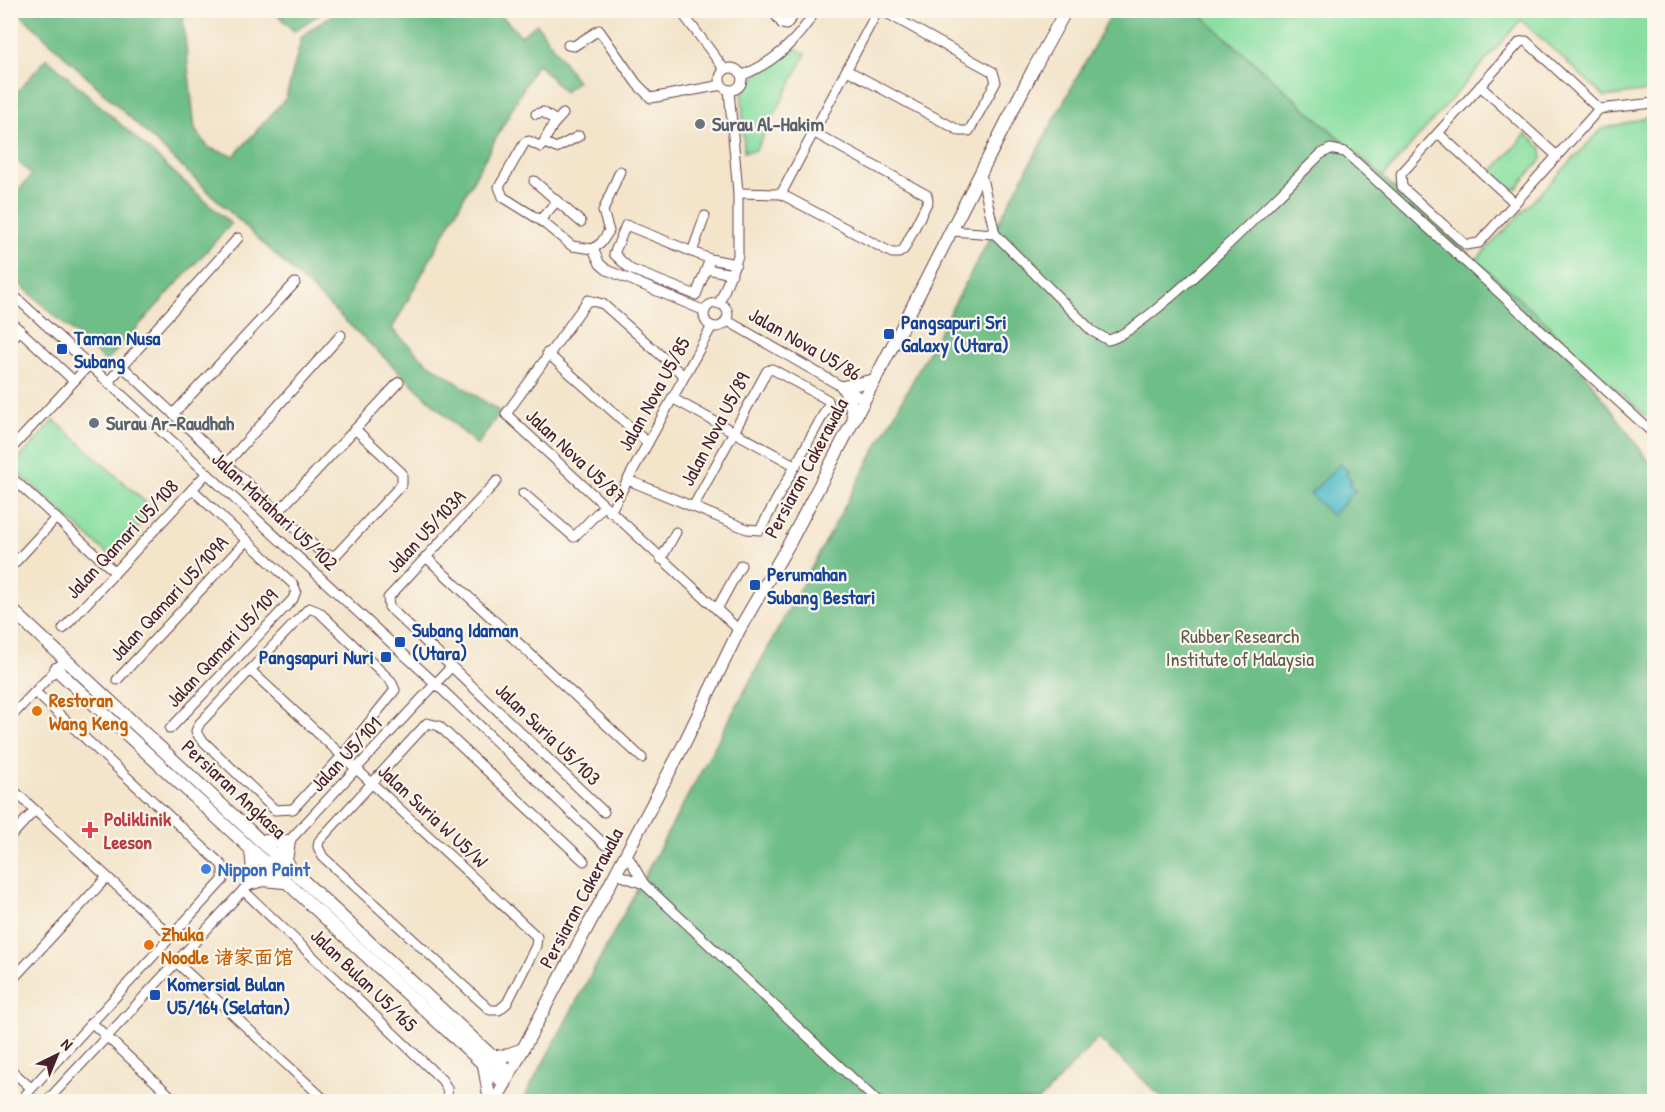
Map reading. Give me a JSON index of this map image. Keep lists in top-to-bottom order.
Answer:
{
  "streets": {
    "street": [
      "Jalan Nova U5/86",
      "Jalan Nova U5/85",
      "Jalan Nova U5/89",
      "Jalan Nova U5/87",
      "Persiaran Cakerawala",
      "Jalan Matahari U5/102",
      "Jalan U5/103A",
      "Jalan Qamari U5/108",
      "Jalan Qamari U5/109A",
      "Jalan Qamari U5/109",
      "Jalan Suria U5/103",
      "Jalan U5/101",
      "Persiaran Angkasa",
      "Jalan Suria W U5/W",
      "Jalan Bulan U5/165"
    ]
  },
  "crossings": [
    ["Jalan Nova U5/86", "Jalan Nova U5/85"],
    ["Jalan Nova U5/86", "Persiaran Cakerawala"],
    ["Jalan Nova U5/85", "Jalan Nova U5/89"],
    ["Jalan Nova U5/85", "Jalan Nova U5/87"],
    ["Jalan Nova U5/87", "Persiaran Cakerawala"],
    ["Persiaran Cakerawala", "Persiaran Angkasa"],
    ["Jalan Matahari U5/102", "Jalan Qamari U5/108"],
    ["Jalan Matahari U5/102", "Jalan U5/101"],
    ["Jalan U5/103A", "Jalan Suria U5/103"],
    ["Jalan Qamari U5/108", "Jalan Qamari U5/109"],
    ["Jalan Qamari U5/109A", "Jalan Qamari U5/109"],
    ["Jalan Suria U5/103", "Jalan U5/101"],
    ["Jalan U5/101", "Persiaran Angkasa"],
    ["Jalan U5/101", "Jalan Suria W U5/W"],
    ["Jalan U5/101", "Jalan Bulan U5/165"]
  ],
  "parks": ["Rubber Research Institute of Malaysia"],
  "places": {
    "other": [
      "Surau Al-Hakim",
      "Surau Ar-Raudhah",
      "Restoran Wang Keng",
      "Nippon Paint",
      "Zhuka Noodle 诸家面馆"
    ],
    "transit": [
      "Pangsapuri Sri Galaxy (Utara)",
      "Taman Nusa Subang",
      "Perumahan Subang Bestari",
      "Subang Idaman (Utara)",
      "Pangsapuri Nuri",
      "Komersial Bulan U5/164 (Selatan)"
    ],
    "health": ["Poliklinik Leeson"]
  },
  "north": "top right"
}
